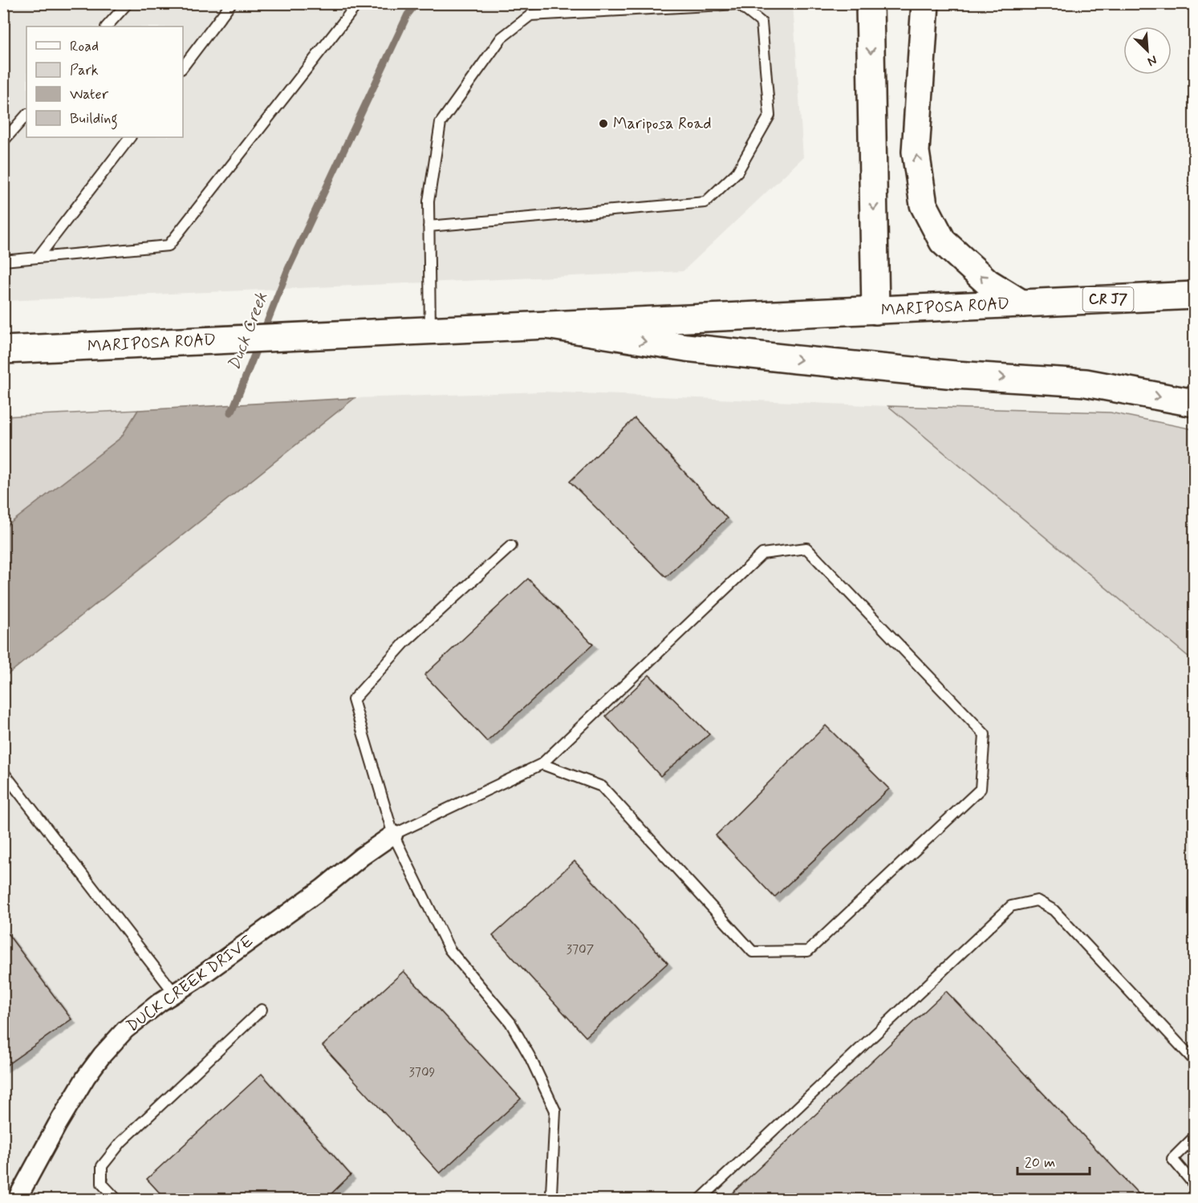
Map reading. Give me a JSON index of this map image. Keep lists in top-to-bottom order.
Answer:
{
  "streets": {
    "main road": ["CR J7", "MARIPOSA ROAD"],
    "street": ["DUCK CREEK DRIVE"]
  },
  "water": ["Duck Creek"],
  "places": ["Mariposa Road"],
  "house_numbers": ["3707", "3709"],
  "legend": [
    "Road",
    "Park",
    "Water",
    "Building"
  ],
  "scale_bar": "20 m",
  "north": "bottom right"
}
